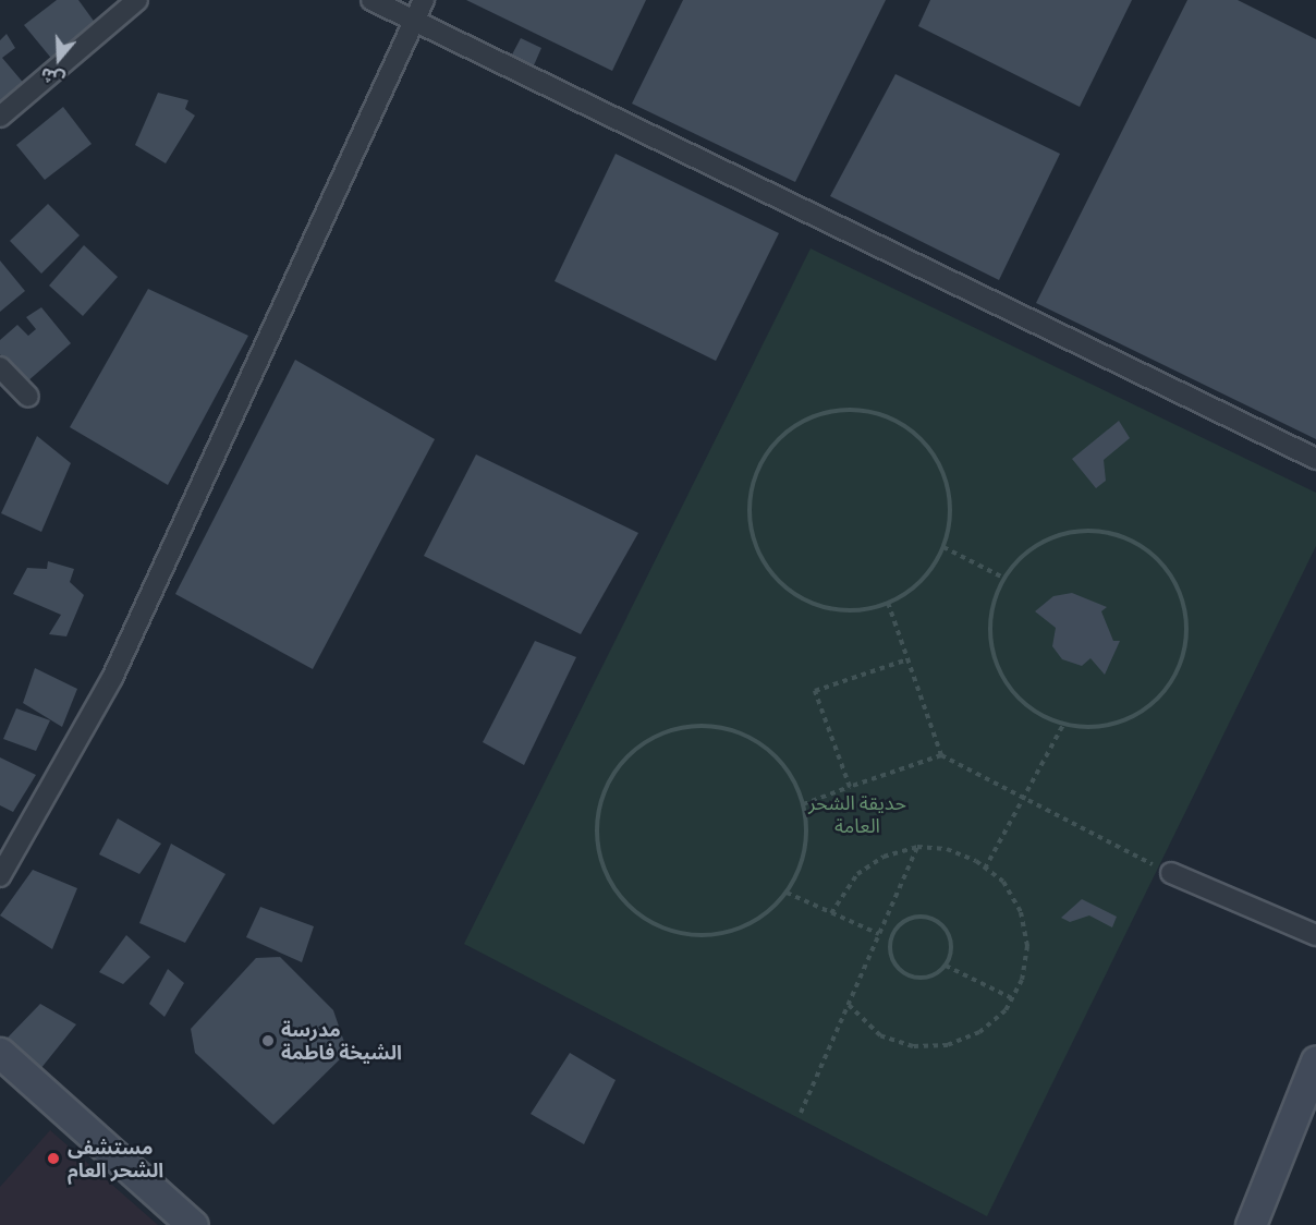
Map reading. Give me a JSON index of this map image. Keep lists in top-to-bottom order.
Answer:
{
  "parks": ["حديقة الشحر العامة"],
  "places": ["مدرسة الشيخة فاطمة", "مستشفى الشحر العام"],
  "north": "bottom"
}
